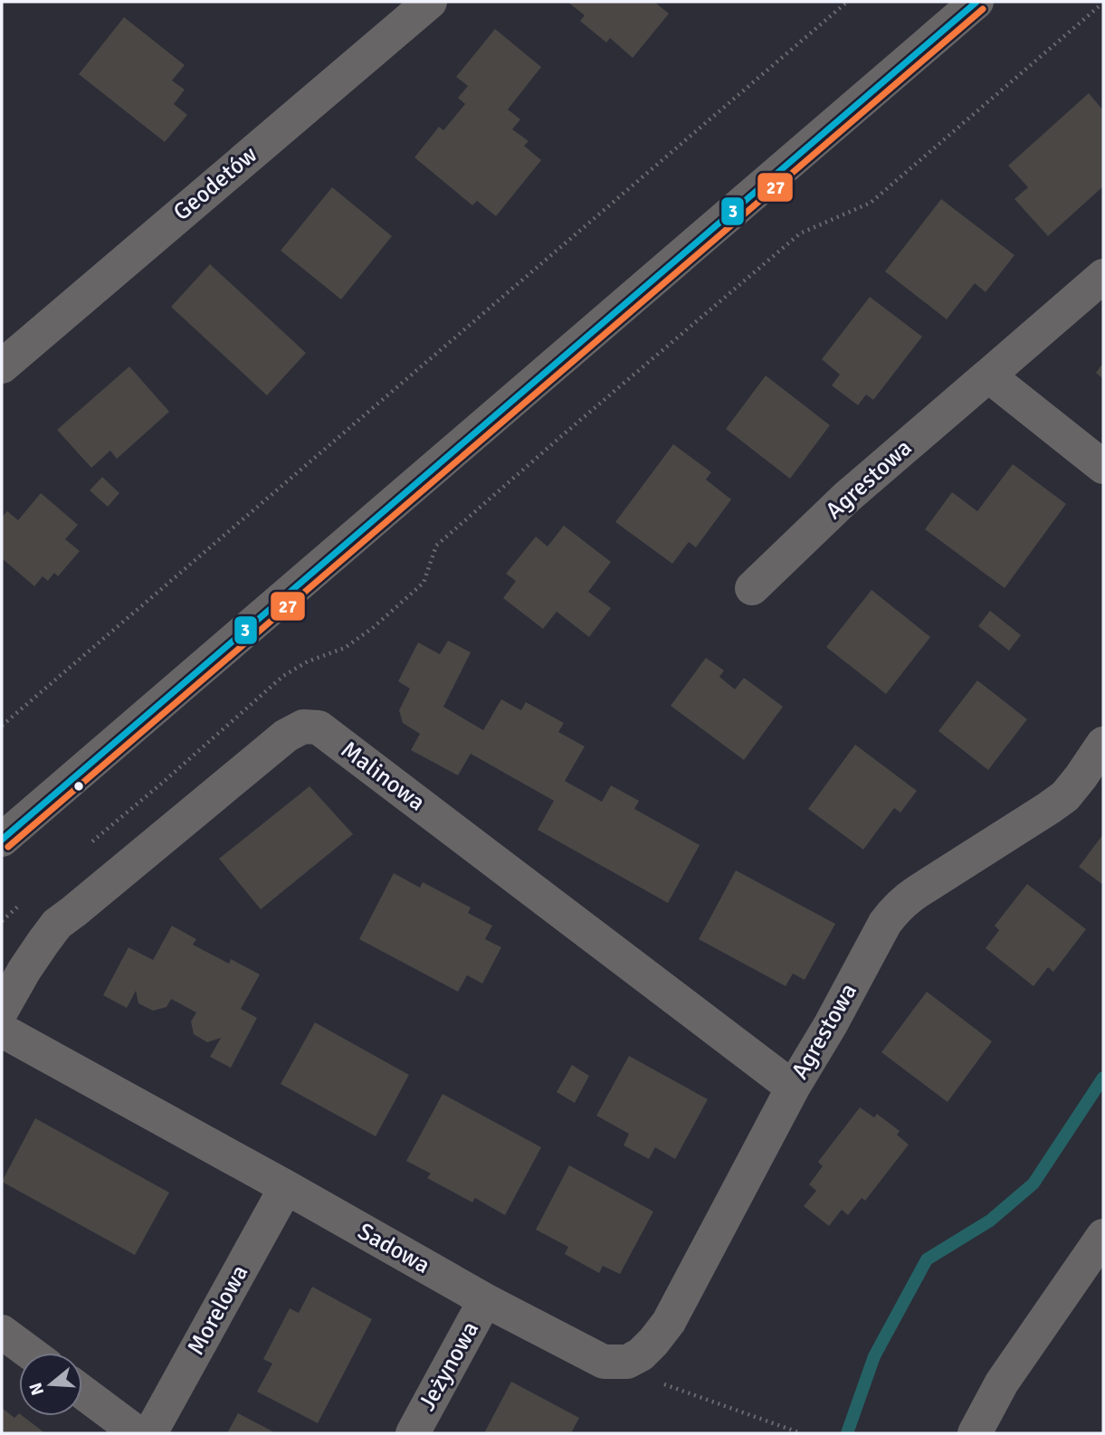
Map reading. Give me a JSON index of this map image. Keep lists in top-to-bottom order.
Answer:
{
  "streets": {
    "street": [
      "Geodetów",
      "Agrestowa",
      "Malinowa",
      "Sadowa",
      "Morelowa",
      "Jeżynowa"
    ]
  },
  "crossings": [
    ["Agrestowa", "Malinowa"],
    ["Agrestowa", "Sadowa"],
    ["Sadowa", "Morelowa"],
    ["Sadowa", "Jeżynowa"]
  ],
  "lines": ["transit line 3", "transit line 27"],
  "north": "left"
}
